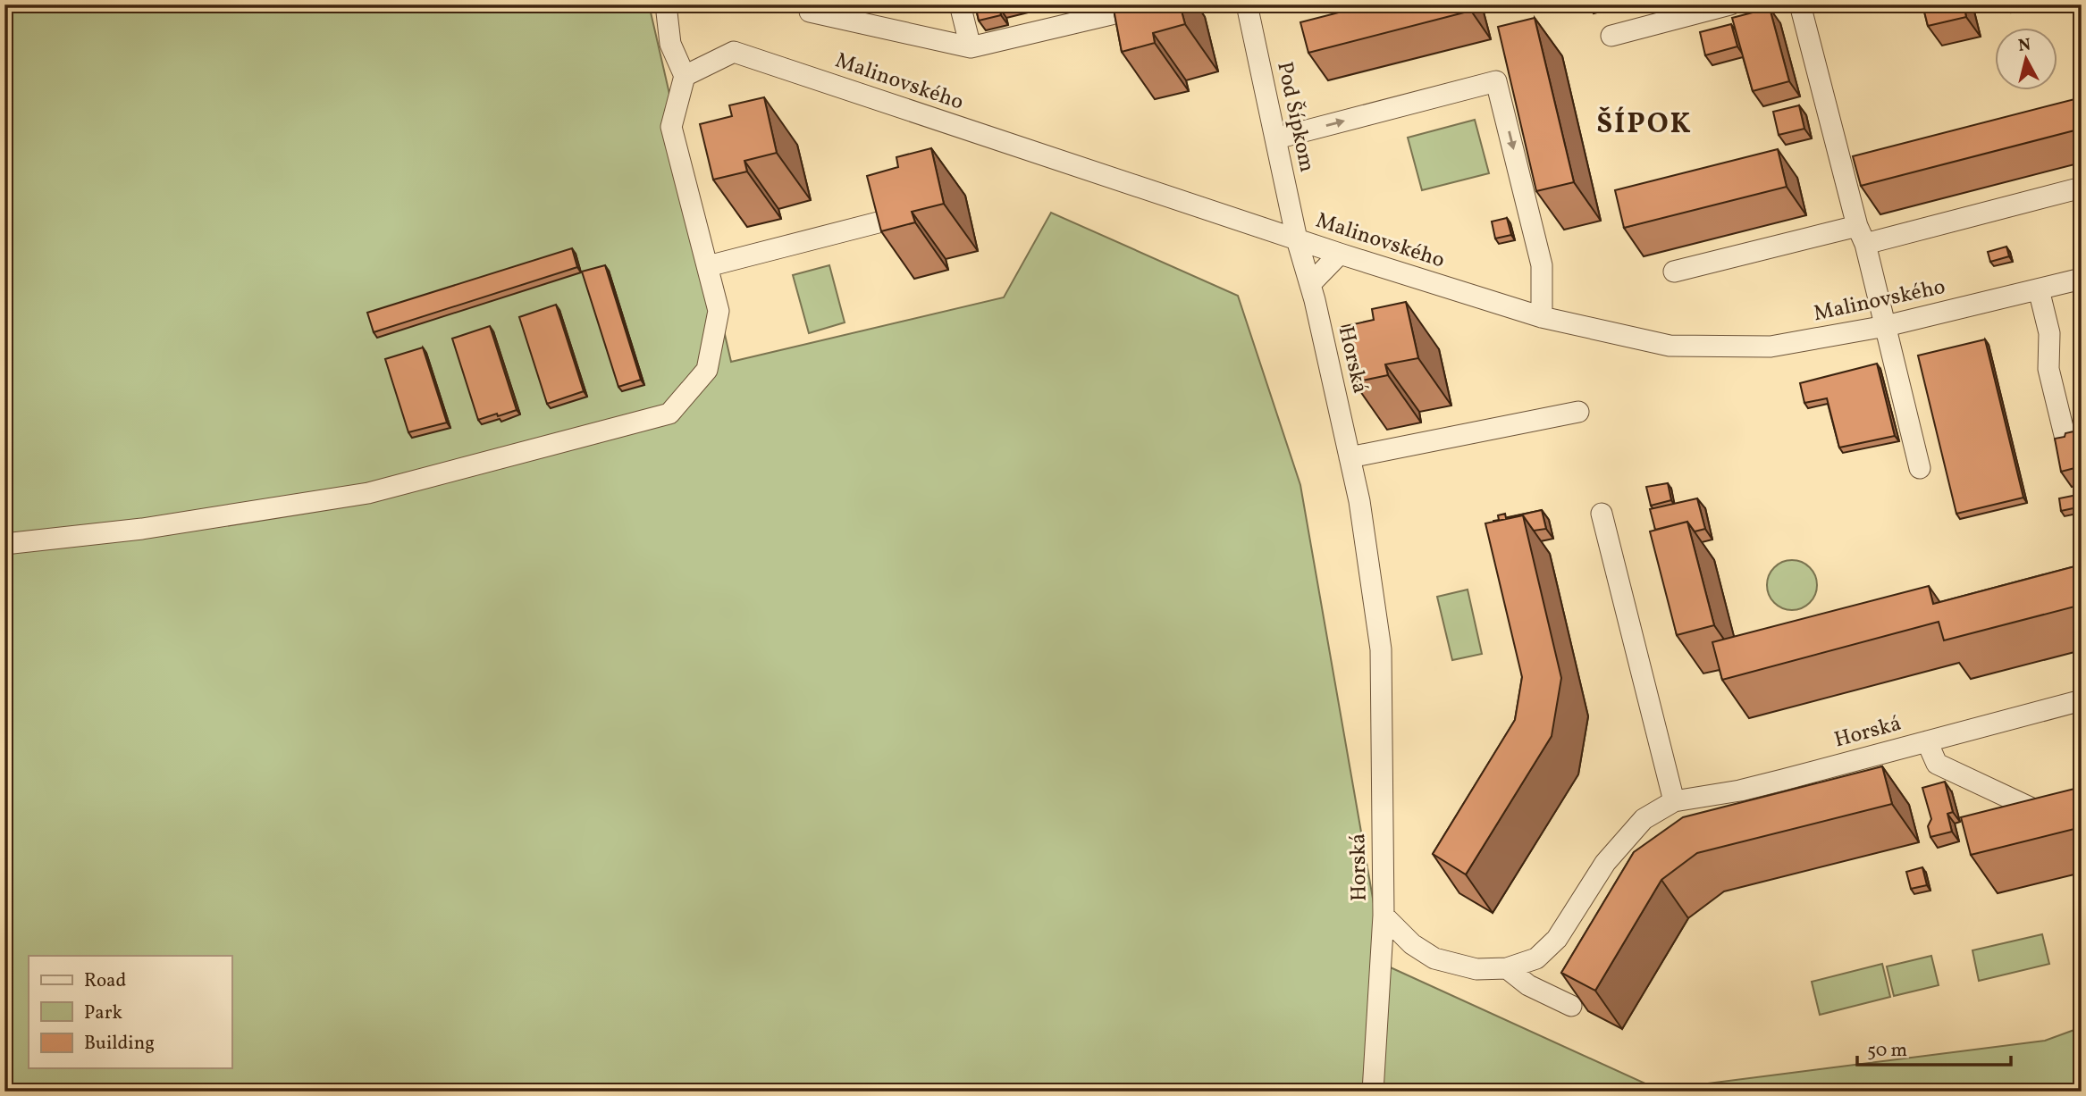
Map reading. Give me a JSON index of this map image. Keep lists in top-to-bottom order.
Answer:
{
  "streets": {
    "street": ["Malinovského", "Pod Šípkom", "Horská"]
  },
  "crossings": [
    ["Malinovského", "Pod Šípkom"],
    ["Malinovského", "Horská"],
    ["Pod Šípkom", "Horská"]
  ],
  "districts": ["ŠÍPOK"],
  "legend": ["Road", "Park", "Building"],
  "scale_bar": "50 m",
  "north": "top"
}
